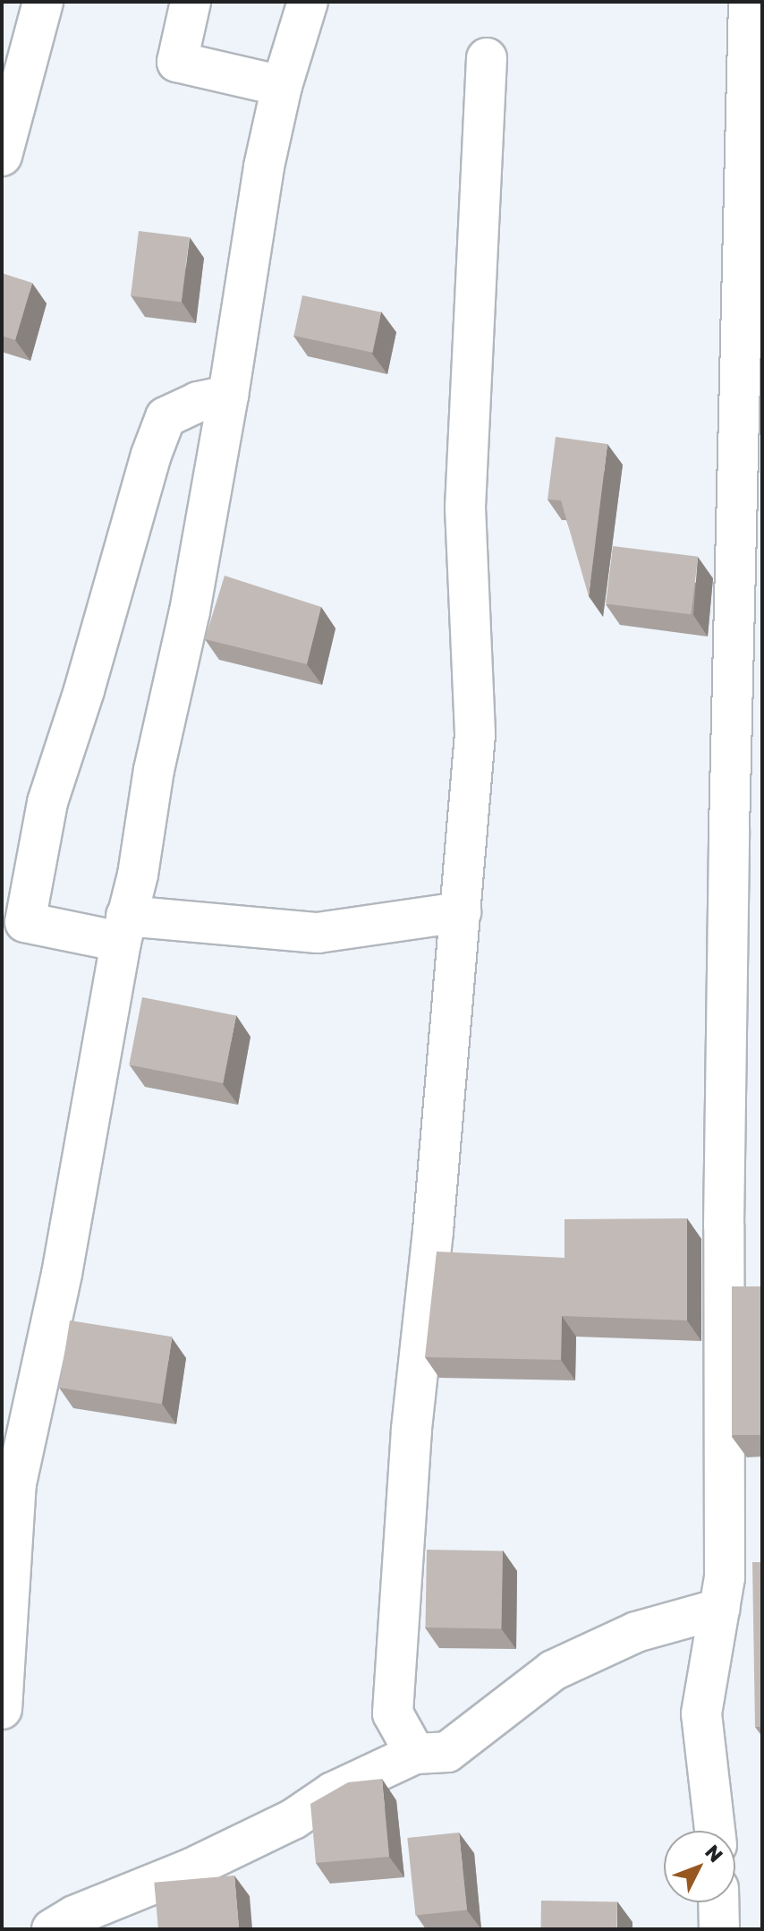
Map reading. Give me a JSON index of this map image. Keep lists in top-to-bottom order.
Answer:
{
  "north": "top right"
}
